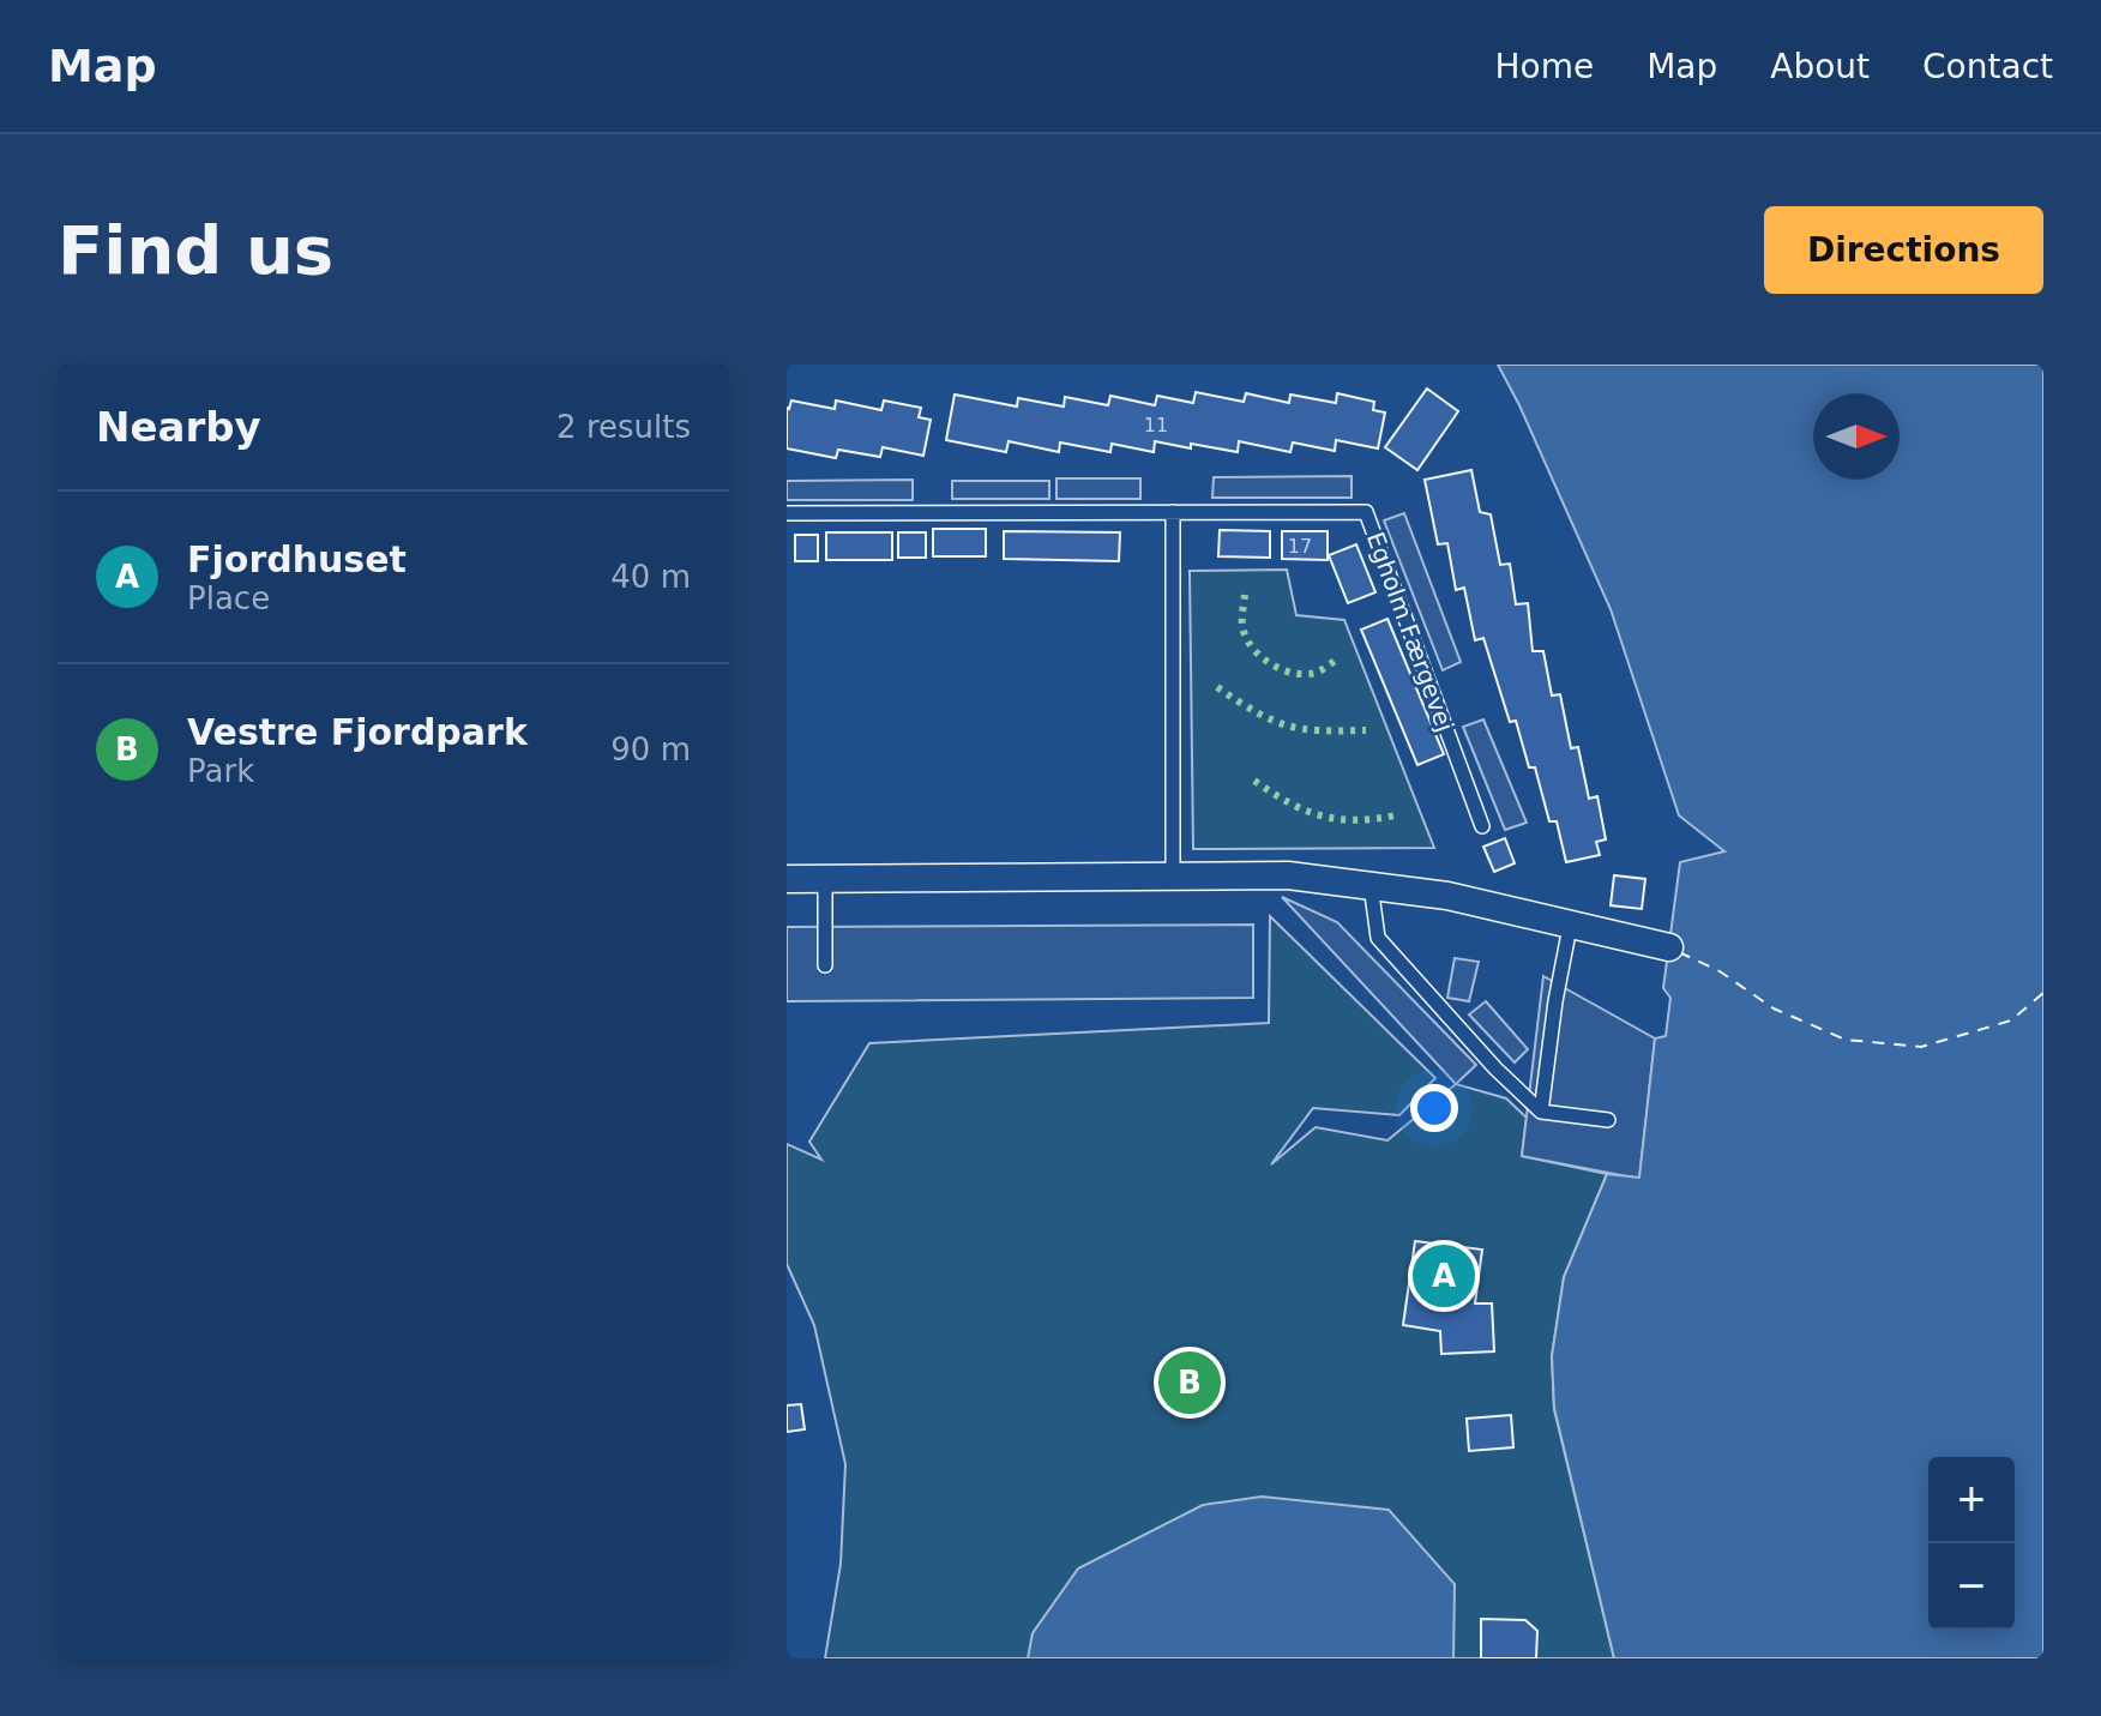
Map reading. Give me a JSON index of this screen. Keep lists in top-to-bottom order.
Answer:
{
  "streets": {
    "lane": ["Egholm Færgevej"]
  },
  "house_numbers": ["11", "17"],
  "north": "right",
  "page": {
    "header": "Map",
    "nav": [
      "Home",
      "Map",
      "About",
      "Contact"
    ],
    "buttons": "Directions",
    "title": "Find us",
    "heading": ["Nearby", "2 results"],
    "list": [
      {
        "mark": "A",
        "name": "Fjordhuset",
        "note": "Place",
        "value": "40 m"
      },
      {
        "mark": "B",
        "name": "Vestre Fjordpark",
        "note": "Park",
        "value": "90 m"
      }
    ],
    "pins": ["A", "B"],
    "map_buttons": ["+", "−"]
  }
}
